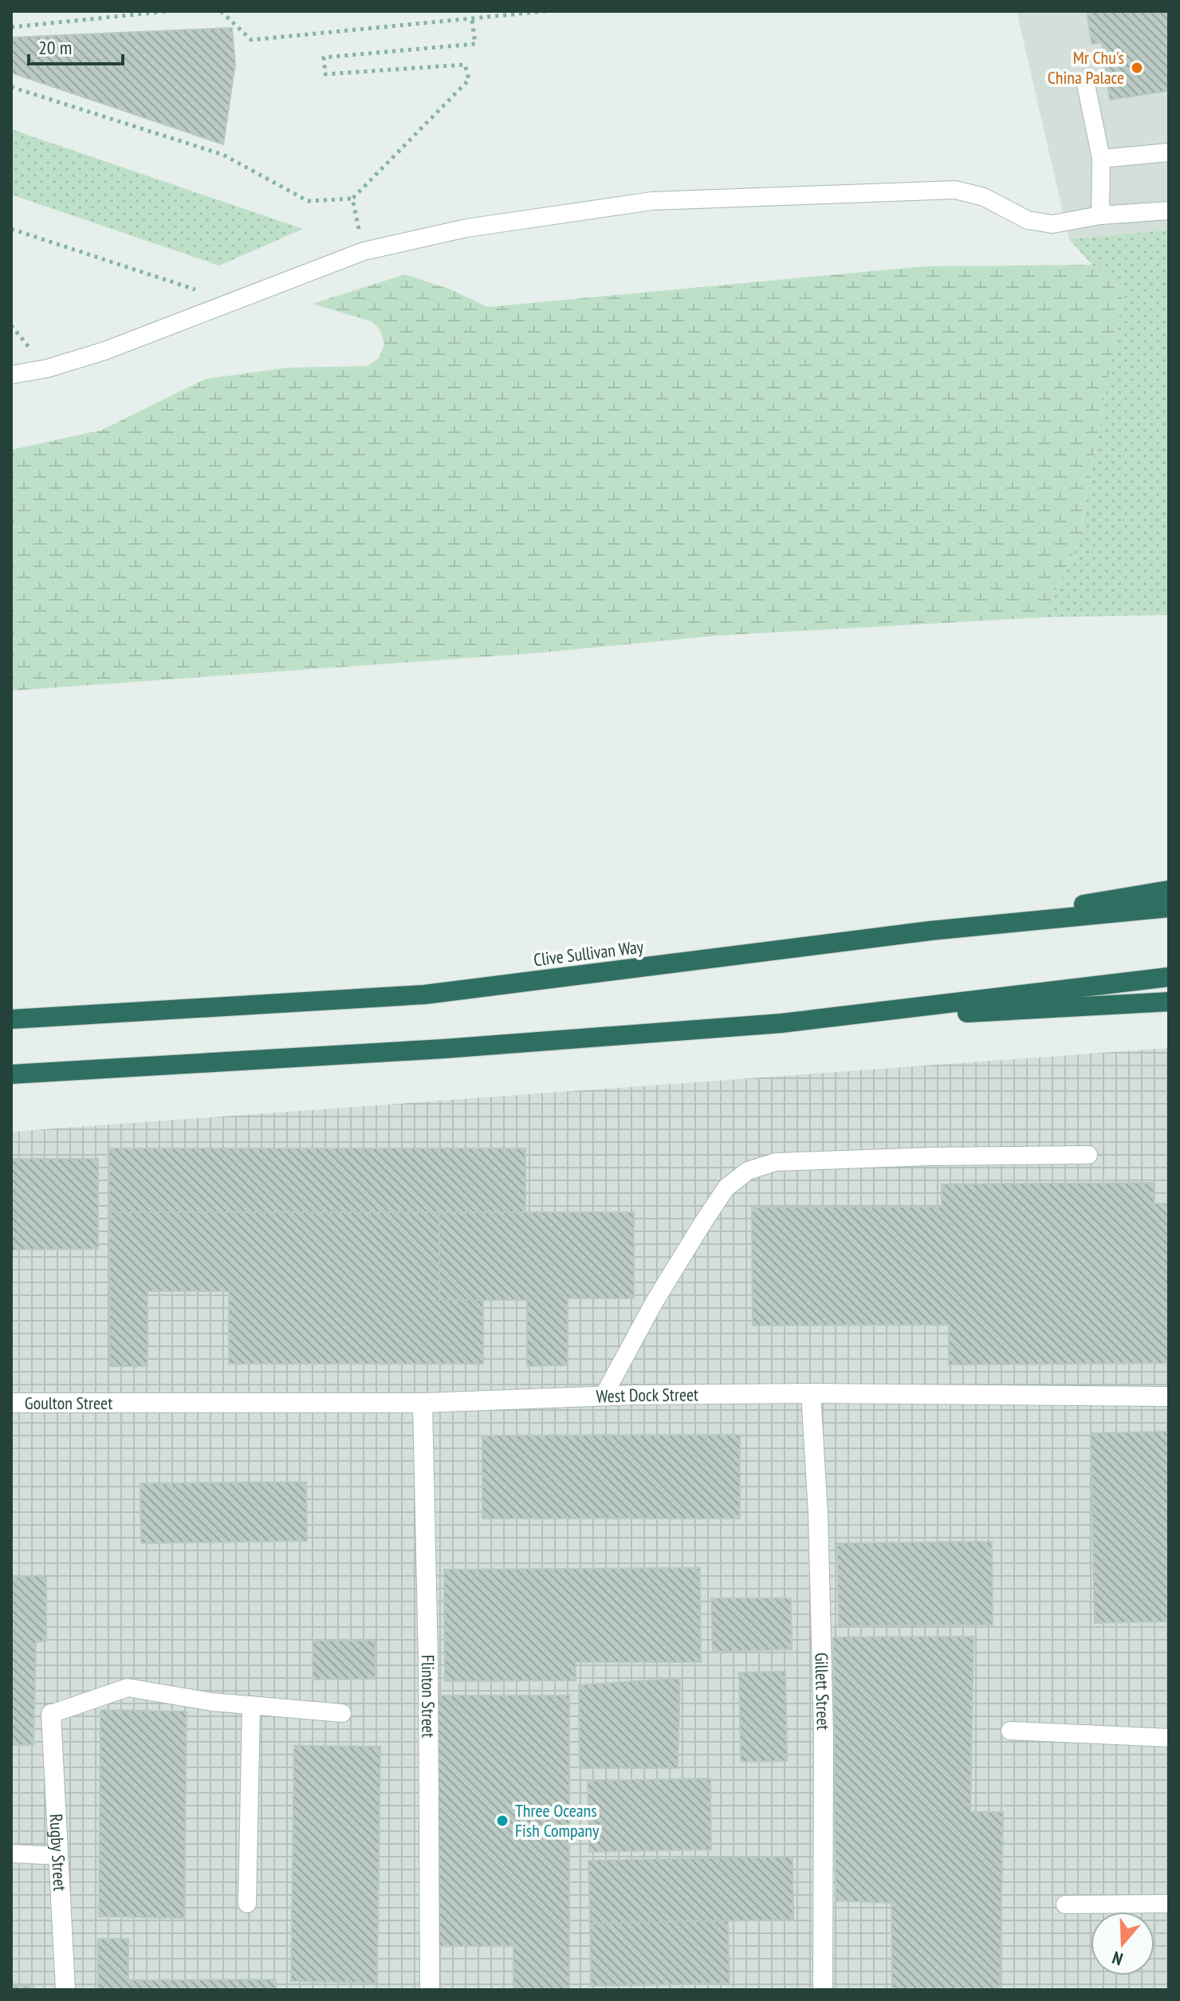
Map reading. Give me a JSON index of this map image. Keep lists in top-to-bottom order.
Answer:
{
  "streets": {
    "highway": ["Clive Sullivan Way"],
    "street": [
      "West Dock Street",
      "Goulton Street",
      "Gillett Street",
      "Flinton Street",
      "Rugby Street"
    ]
  },
  "crossings": [
    ["West Dock Street", "Goulton Street"],
    ["West Dock Street", "Gillett Street"],
    ["West Dock Street", "Flinton Street"]
  ],
  "places": ["Mr Chu's China Palace", "Three Oceans Fish Company"],
  "scale_bar": "20 m",
  "north": "bottom"
}
